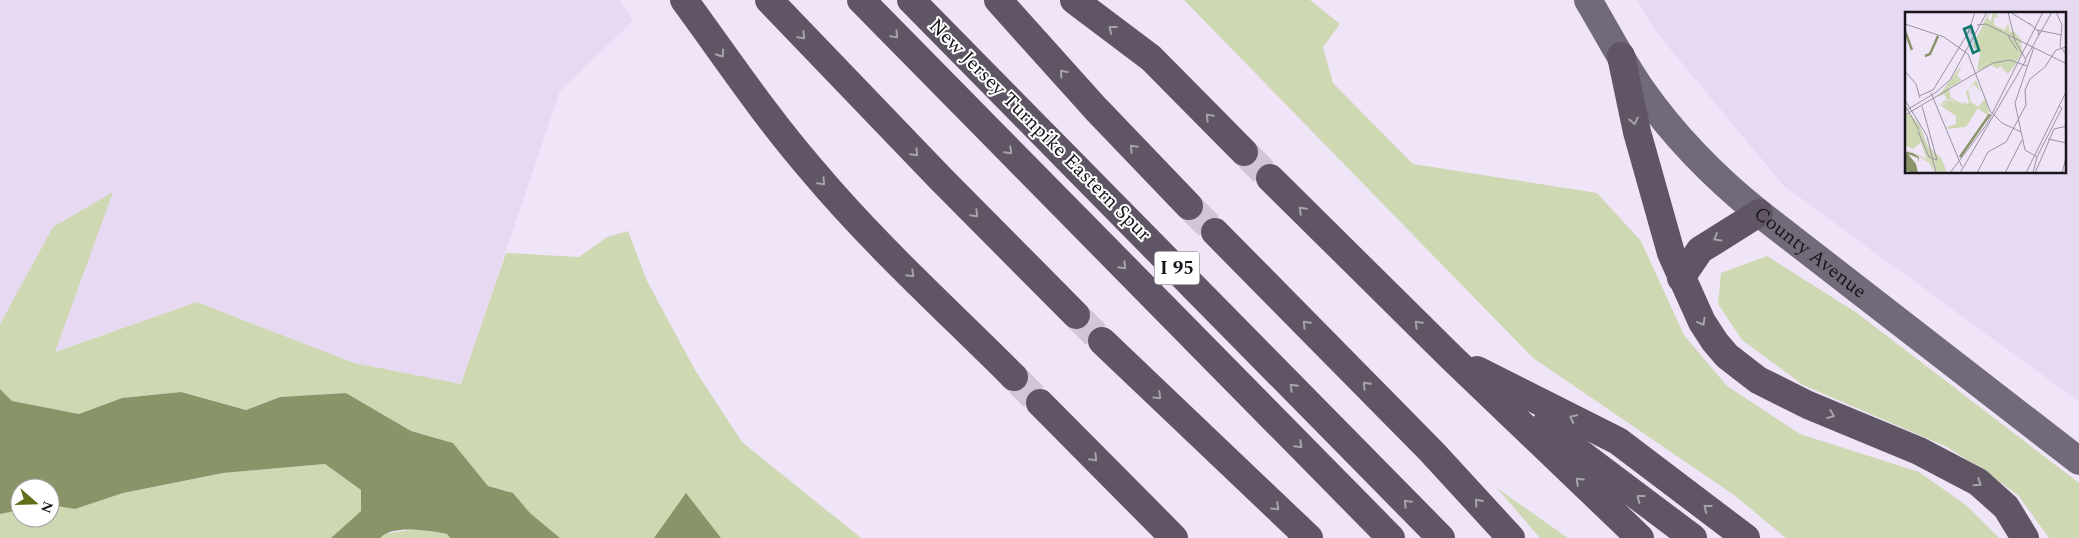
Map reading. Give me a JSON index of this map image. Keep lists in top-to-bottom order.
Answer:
{
  "streets": {
    "highway": ["New Jersey Turnpike Eastern Spur", "I 95"],
    "main road": ["County Avenue"]
  },
  "north": "right"
}
